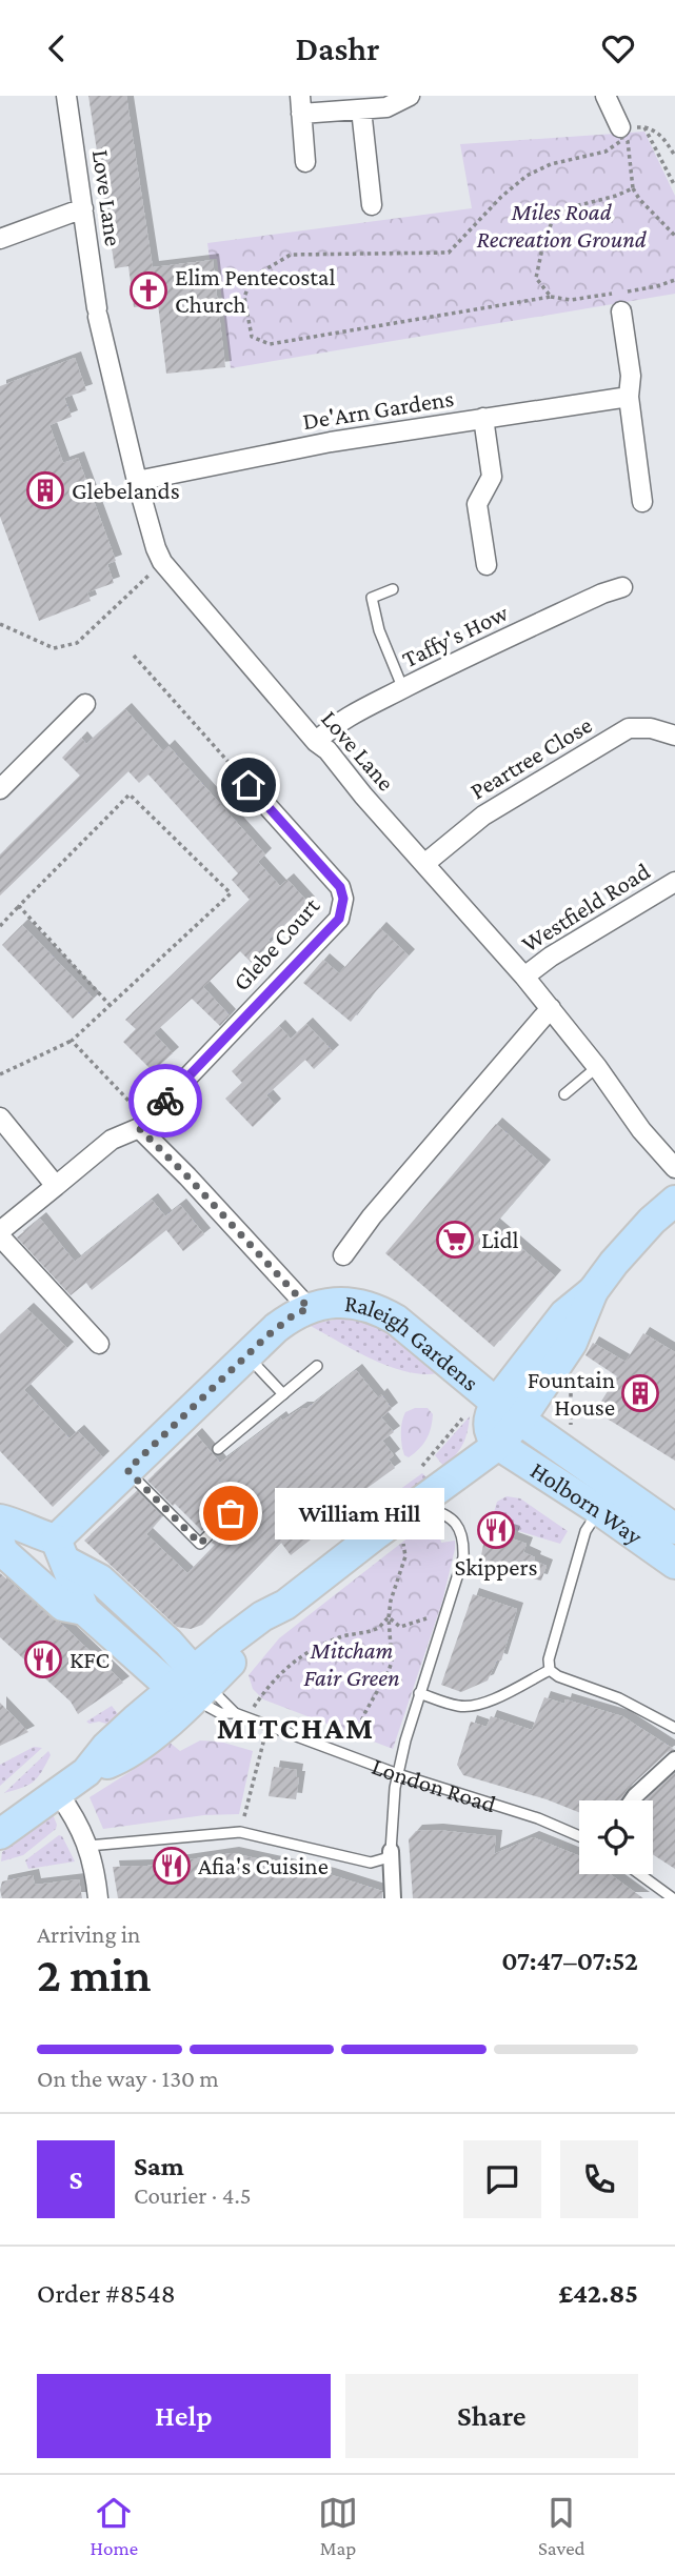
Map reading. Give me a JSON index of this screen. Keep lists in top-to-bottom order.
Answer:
{
  "streets": {
    "main road": ["Raleigh Gardens", "Holborn Way", "London Road"],
    "street": [
      "Love Lane",
      "De'Arn Gardens",
      "Taffy's How",
      "Peartree Close",
      "Westfield Road",
      "Glebe Court"
    ]
  },
  "crossings": [
    ["Love Lane", "De'Arn Gardens"],
    ["Love Lane", "Taffy's How"],
    ["Love Lane", "Peartree Close"],
    ["Love Lane", "Westfield Road"],
    ["Raleigh Gardens", "Holborn Way"],
    ["Raleigh Gardens", "London Road"]
  ],
  "districts": ["MITCHAM"],
  "parks": ["Miles Road Recreation Ground", "Mitcham Fair Green"],
  "places": {
    "church": ["Elim Pentecostal Church"],
    "building": ["Glebelands", "Fountain House"],
    "supermarket": ["Lidl"],
    "other": ["William Hill"],
    "restaurant": ["Skippers", "KFC", "Afia's Cuisine"]
  },
  "page": {
    "header": "Dashr",
    "bubble": "William Hill",
    "heading": ["2 min", "Arriving in", "07:47–07:52"],
    "panel": [
      "Sam",
      "Courier · 4.5",
      "Order #8548",
      "£42.85"
    ],
    "bar": "On the way · 130 m",
    "round": "S",
    "buttons": ["Help", "Share"],
    "tabs": ["Home", "Map", "Saved"]
  }
}
